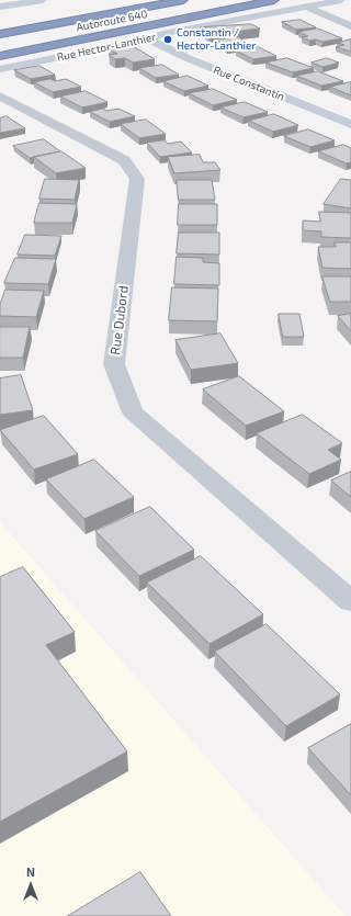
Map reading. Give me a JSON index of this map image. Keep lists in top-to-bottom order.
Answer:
{
  "streets": {
    "highway": ["Autoroute 640"],
    "street": ["Rue Hector-Lanthier", "Rue Constantin", "Rue Dubord"]
  },
  "crossings": [
    ["Rue Hector-Lanthier", "Rue Constantin"]
  ],
  "places": ["Constantin / Hector-Lanthier"],
  "north": "top"
}
